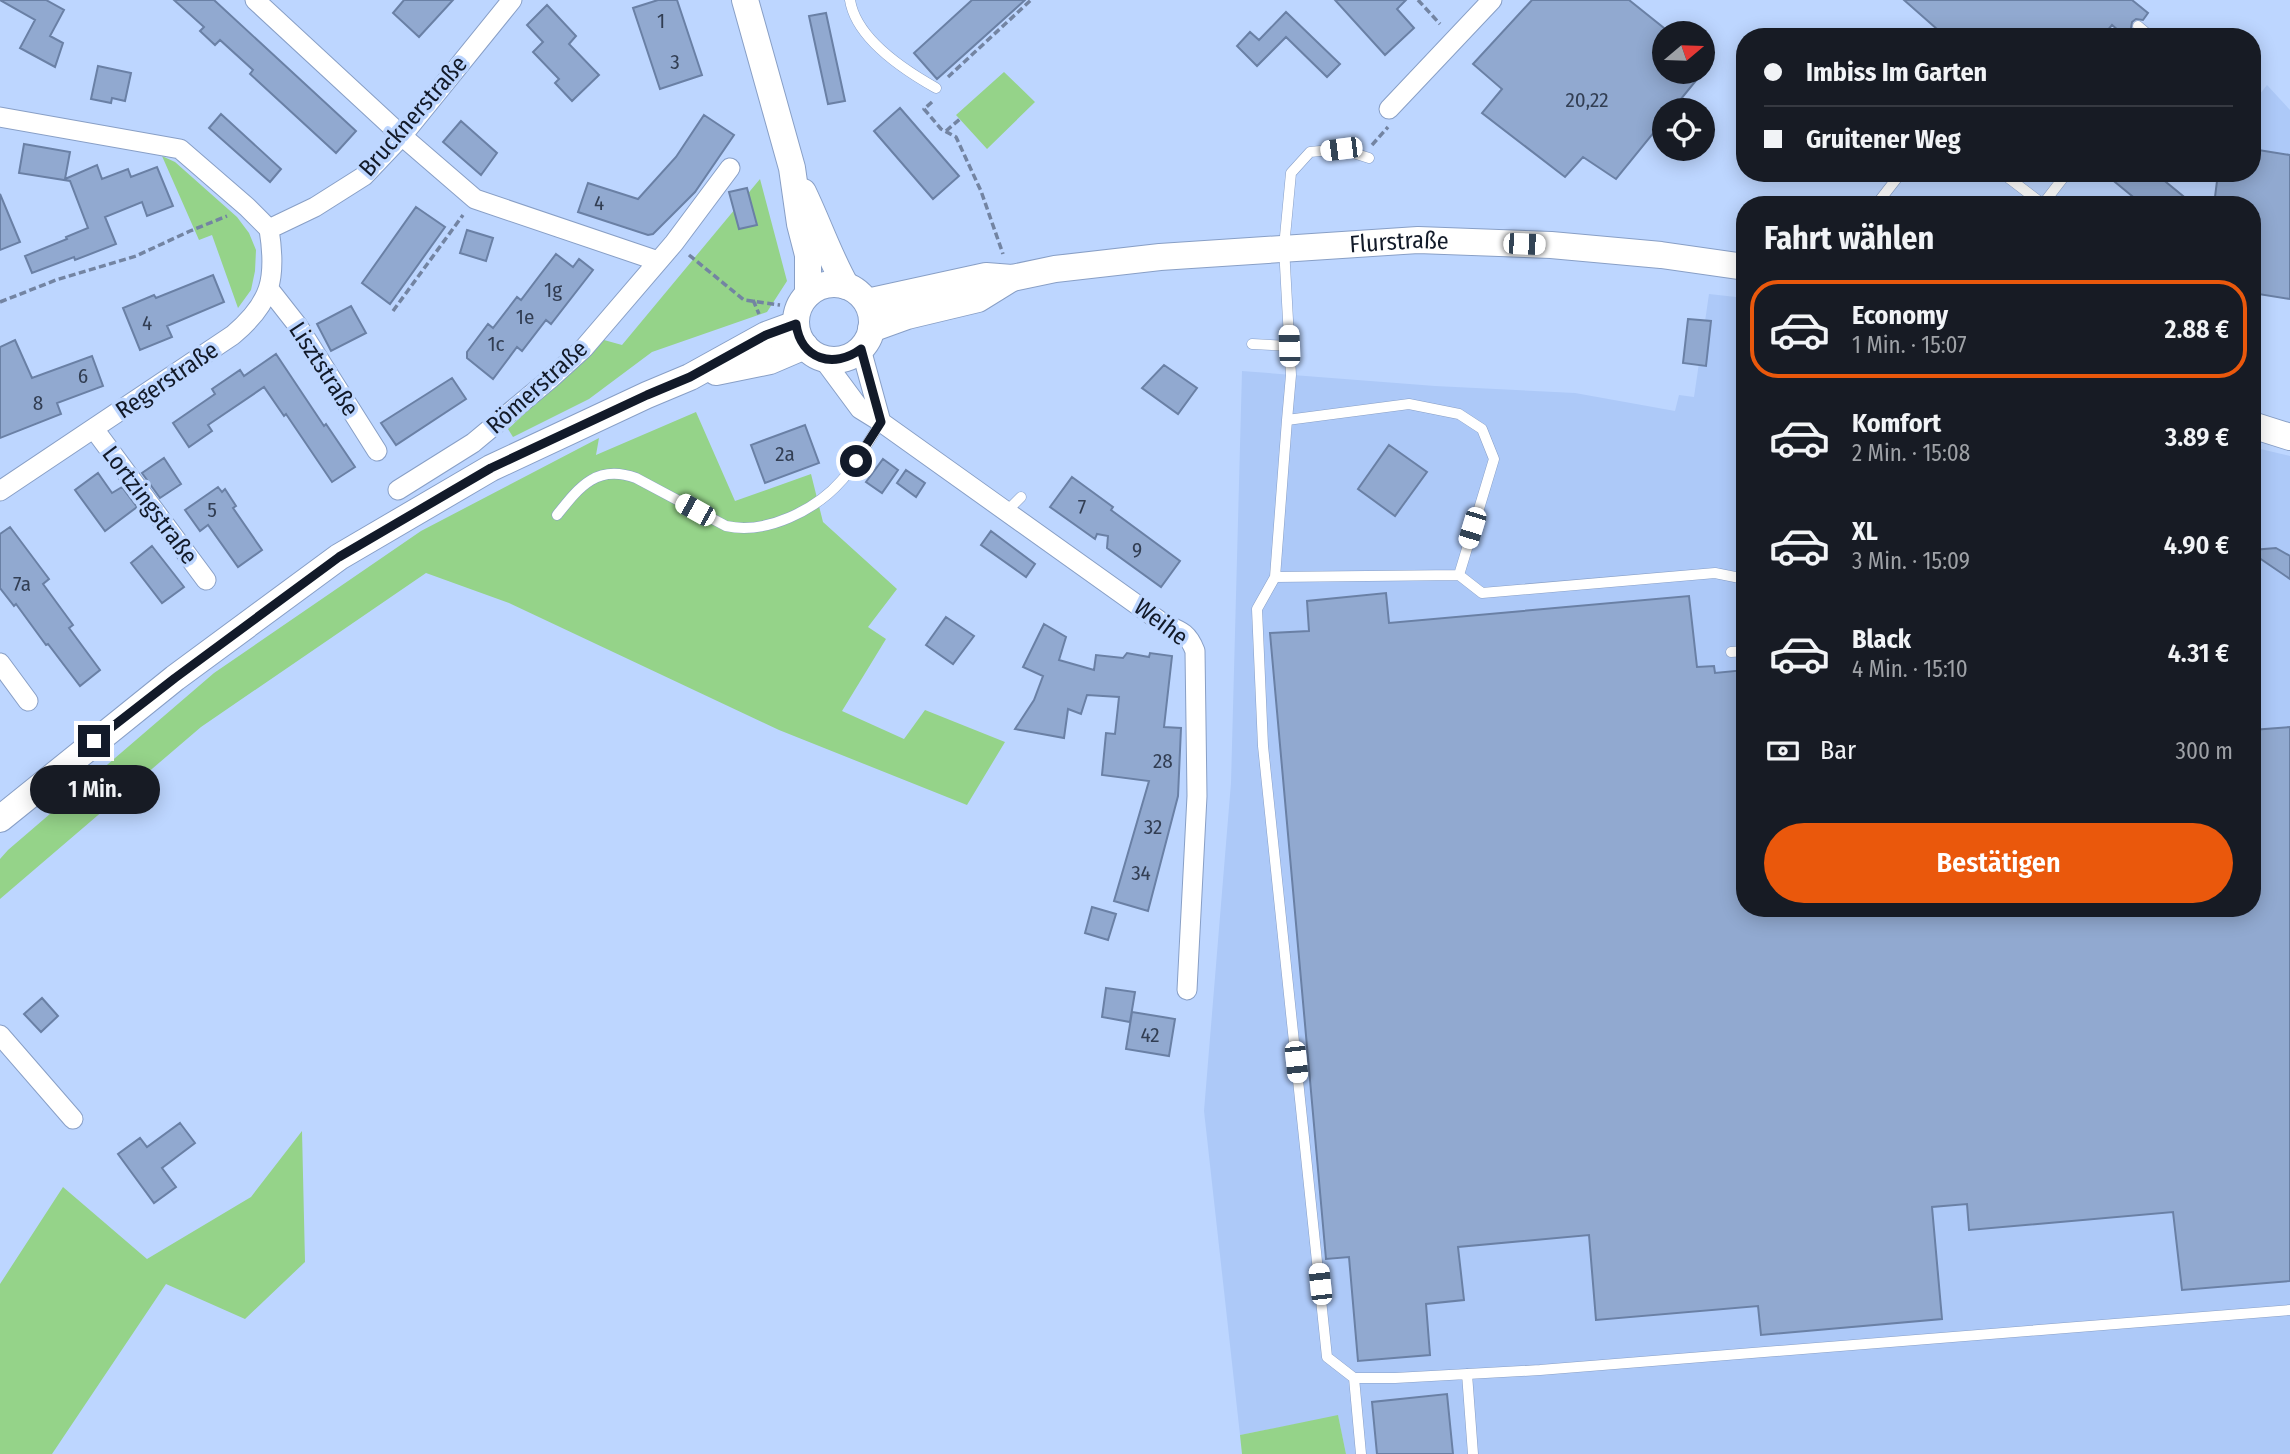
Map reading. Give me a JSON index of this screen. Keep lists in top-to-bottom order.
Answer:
{
  "streets": {
    "main road": ["Flurstraße"],
    "street": [
      "Brucknerstraße",
      "Lisztstraße",
      "Regerstraße",
      "Römerstraße",
      "Lortzingstraße",
      "Weihe"
    ]
  },
  "crossings": [
    ["Brucknerstraße", "Regerstraße"],
    ["Lisztstraße", "Regerstraße"],
    ["Regerstraße", "Lortzingstraße"]
  ],
  "house_numbers": [
    "1",
    "3",
    "20,22",
    "4",
    "1g",
    "1e",
    "4",
    "1c",
    "6",
    "8",
    "2a",
    "7",
    "5",
    "9",
    "7a",
    "28",
    "32",
    "34",
    "42"
  ],
  "north": "right",
  "page": {
    "banner": ["Imbiss Im Garten", "Gruitener Weg"],
    "heading": "Fahrt wählen",
    "list": [
      {
        "name": "Economy",
        "note": "1 Min. · 15:07",
        "value": "2.88 €"
      },
      {
        "name": "Komfort",
        "note": "2 Min. · 15:08",
        "value": "3.89 €"
      },
      {
        "name": "XL",
        "note": "3 Min. · 15:09",
        "value": "4.90 €"
      },
      {
        "name": "Black",
        "note": "4 Min. · 15:10",
        "value": "4.31 €"
      }
    ],
    "pay": ["Bar", "300 m"],
    "bubble": "1 Min.",
    "buttons": "Bestätigen"
  }
}
